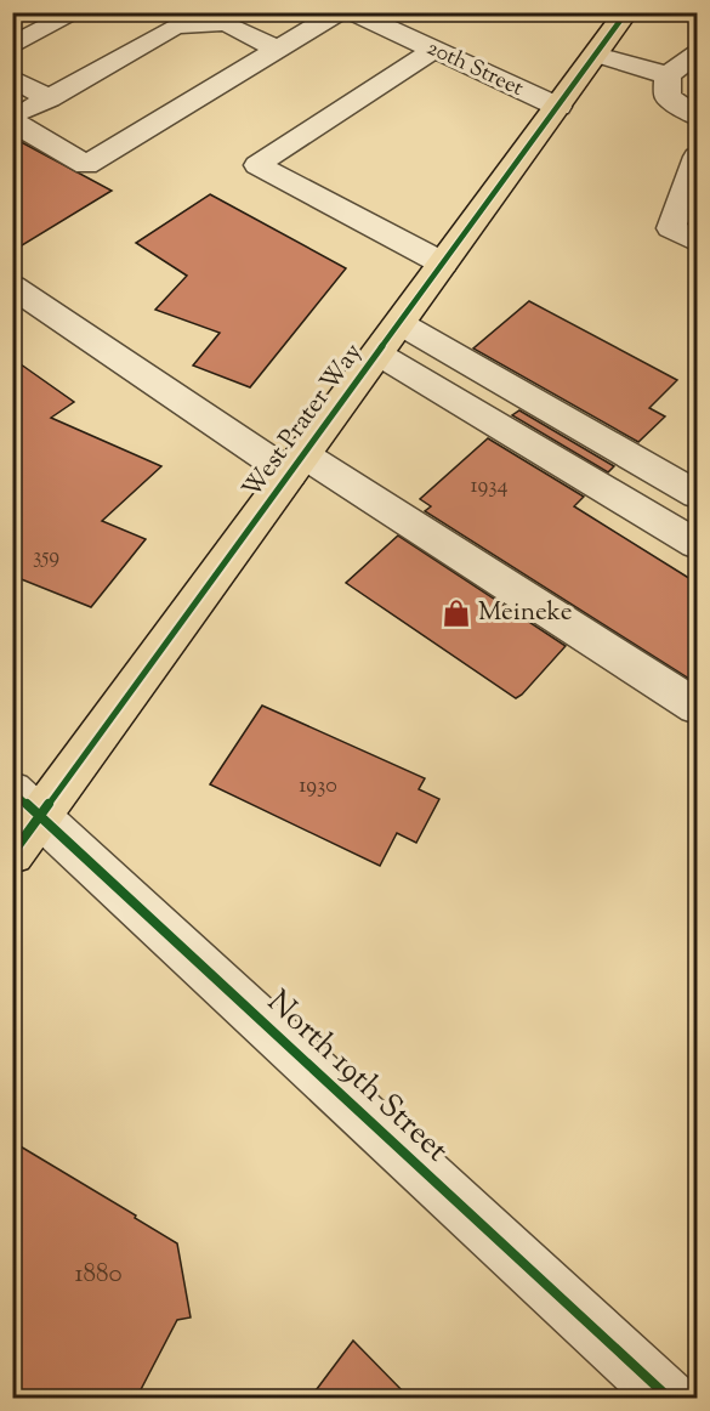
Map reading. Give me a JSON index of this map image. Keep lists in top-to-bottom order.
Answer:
{
  "streets": {
    "main road": ["West Prater Way"],
    "street": ["20th Street", "North 19th Street"]
  },
  "crossings": [
    ["20th Street", "West Prater Way"],
    ["West Prater Way", "North 19th Street"]
  ],
  "places": {
    "shop": ["Meineke"]
  },
  "house_numbers": [
    "1934",
    "359",
    "1930",
    "1880"
  ]
}
